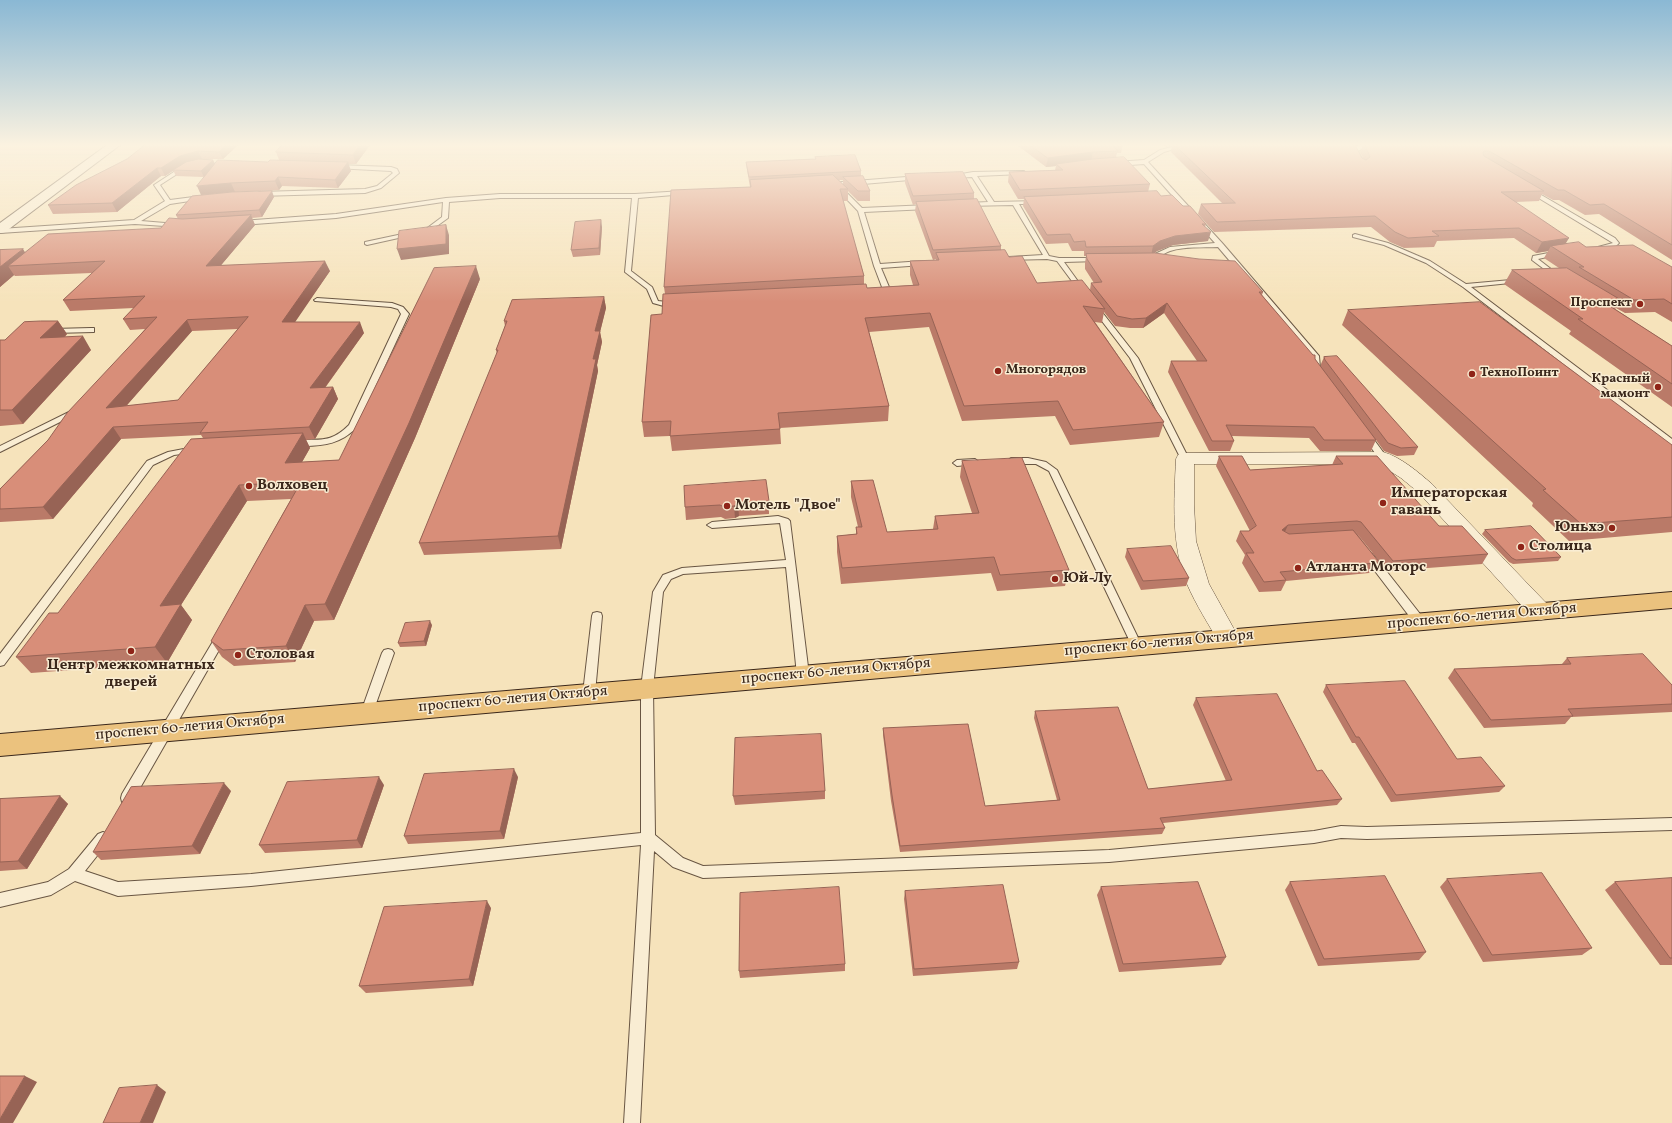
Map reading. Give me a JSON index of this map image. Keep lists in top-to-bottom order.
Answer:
{
  "streets": {
    "highway": ["проспект 60-летия Октября"]
  },
  "places": [
    "Проспект",
    "Многорядов",
    "ТехноПоинт",
    "Красный мамонт",
    "Волховец",
    "Императорская гавань",
    "Мотель \"Двое\"",
    "Юньхэ",
    "Столица",
    "Атланта Моторс",
    "Юй-Лу",
    "Центр межкомнатных дверей",
    "Столовая"
  ]
}
